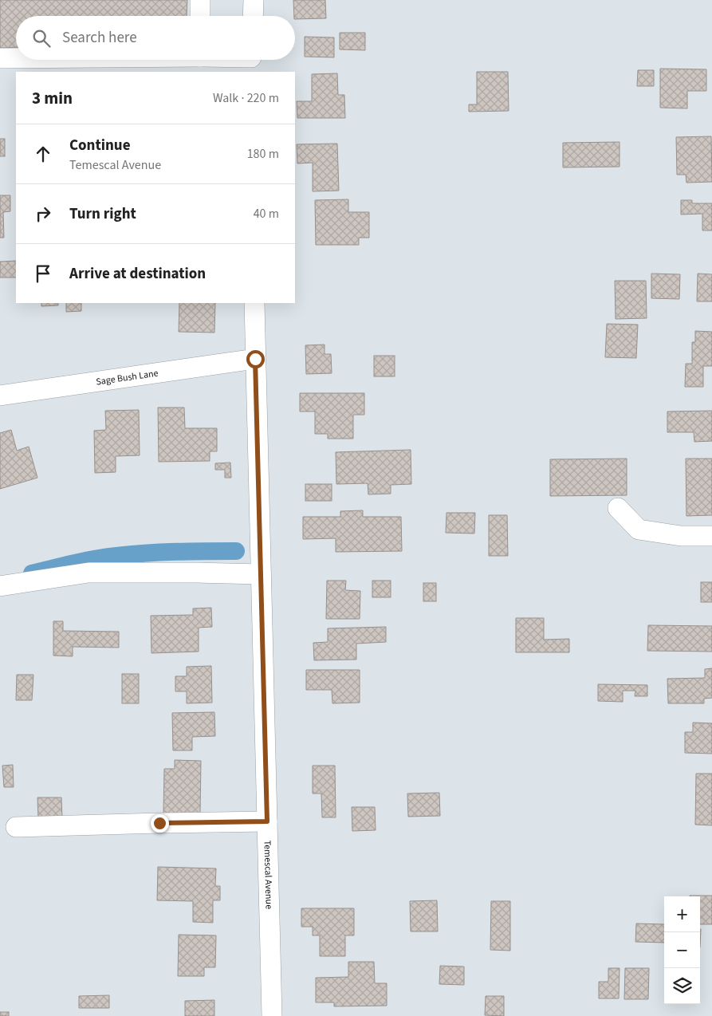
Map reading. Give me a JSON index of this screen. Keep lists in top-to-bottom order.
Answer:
{
  "streets": {
    "street": ["Sage Bush Lane", "Temescal Avenue"]
  },
  "crossings": [
    ["Sage Bush Lane", "Temescal Avenue"]
  ],
  "page": {
    "search": "Search here",
    "heading": ["3 min", "Walk · 220 m"],
    "list": [
      ["Continue", "Temescal Avenue", "180 m"],
      ["Turn right", "40 m"],
      "Arrive at destination"
    ],
    "map_buttons": ["+", "−"]
  }
}
